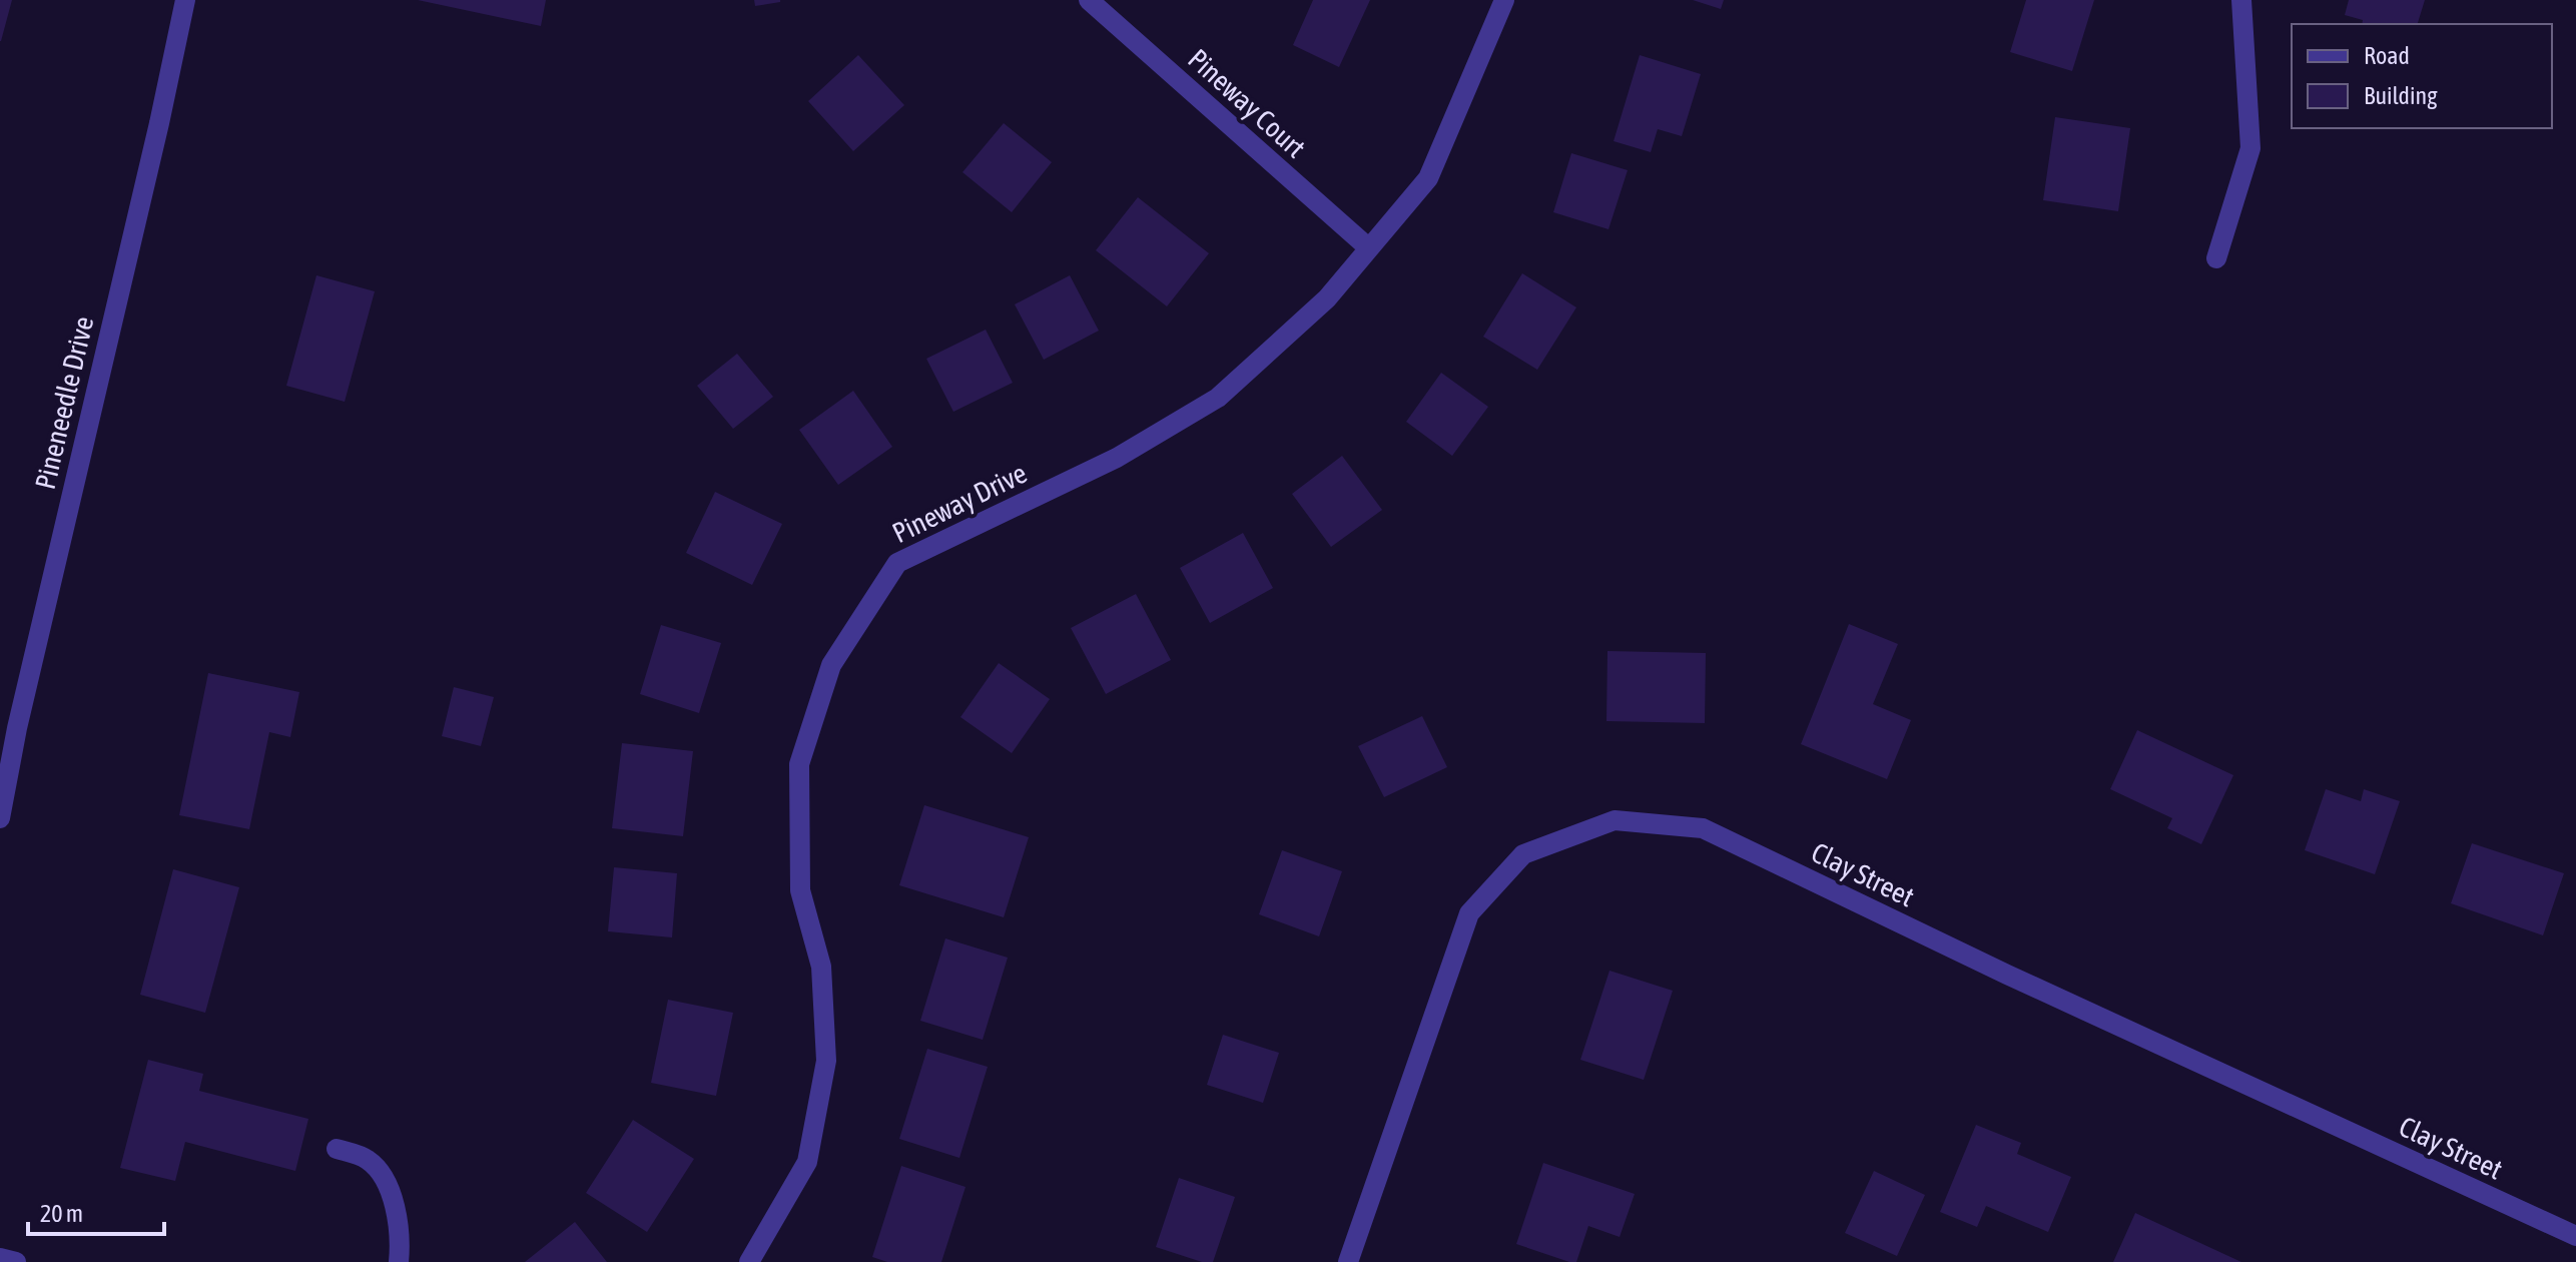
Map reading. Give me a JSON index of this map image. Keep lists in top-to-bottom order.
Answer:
{
  "streets": {
    "street": [
      "Pineway Court",
      "Pineneedle Drive",
      "Pineway Drive",
      "Clay Street"
    ]
  },
  "crossings": [
    ["Pineway Court", "Pineway Drive"]
  ],
  "legend": ["Road", "Building"],
  "scale_bar": "20 m"
}
